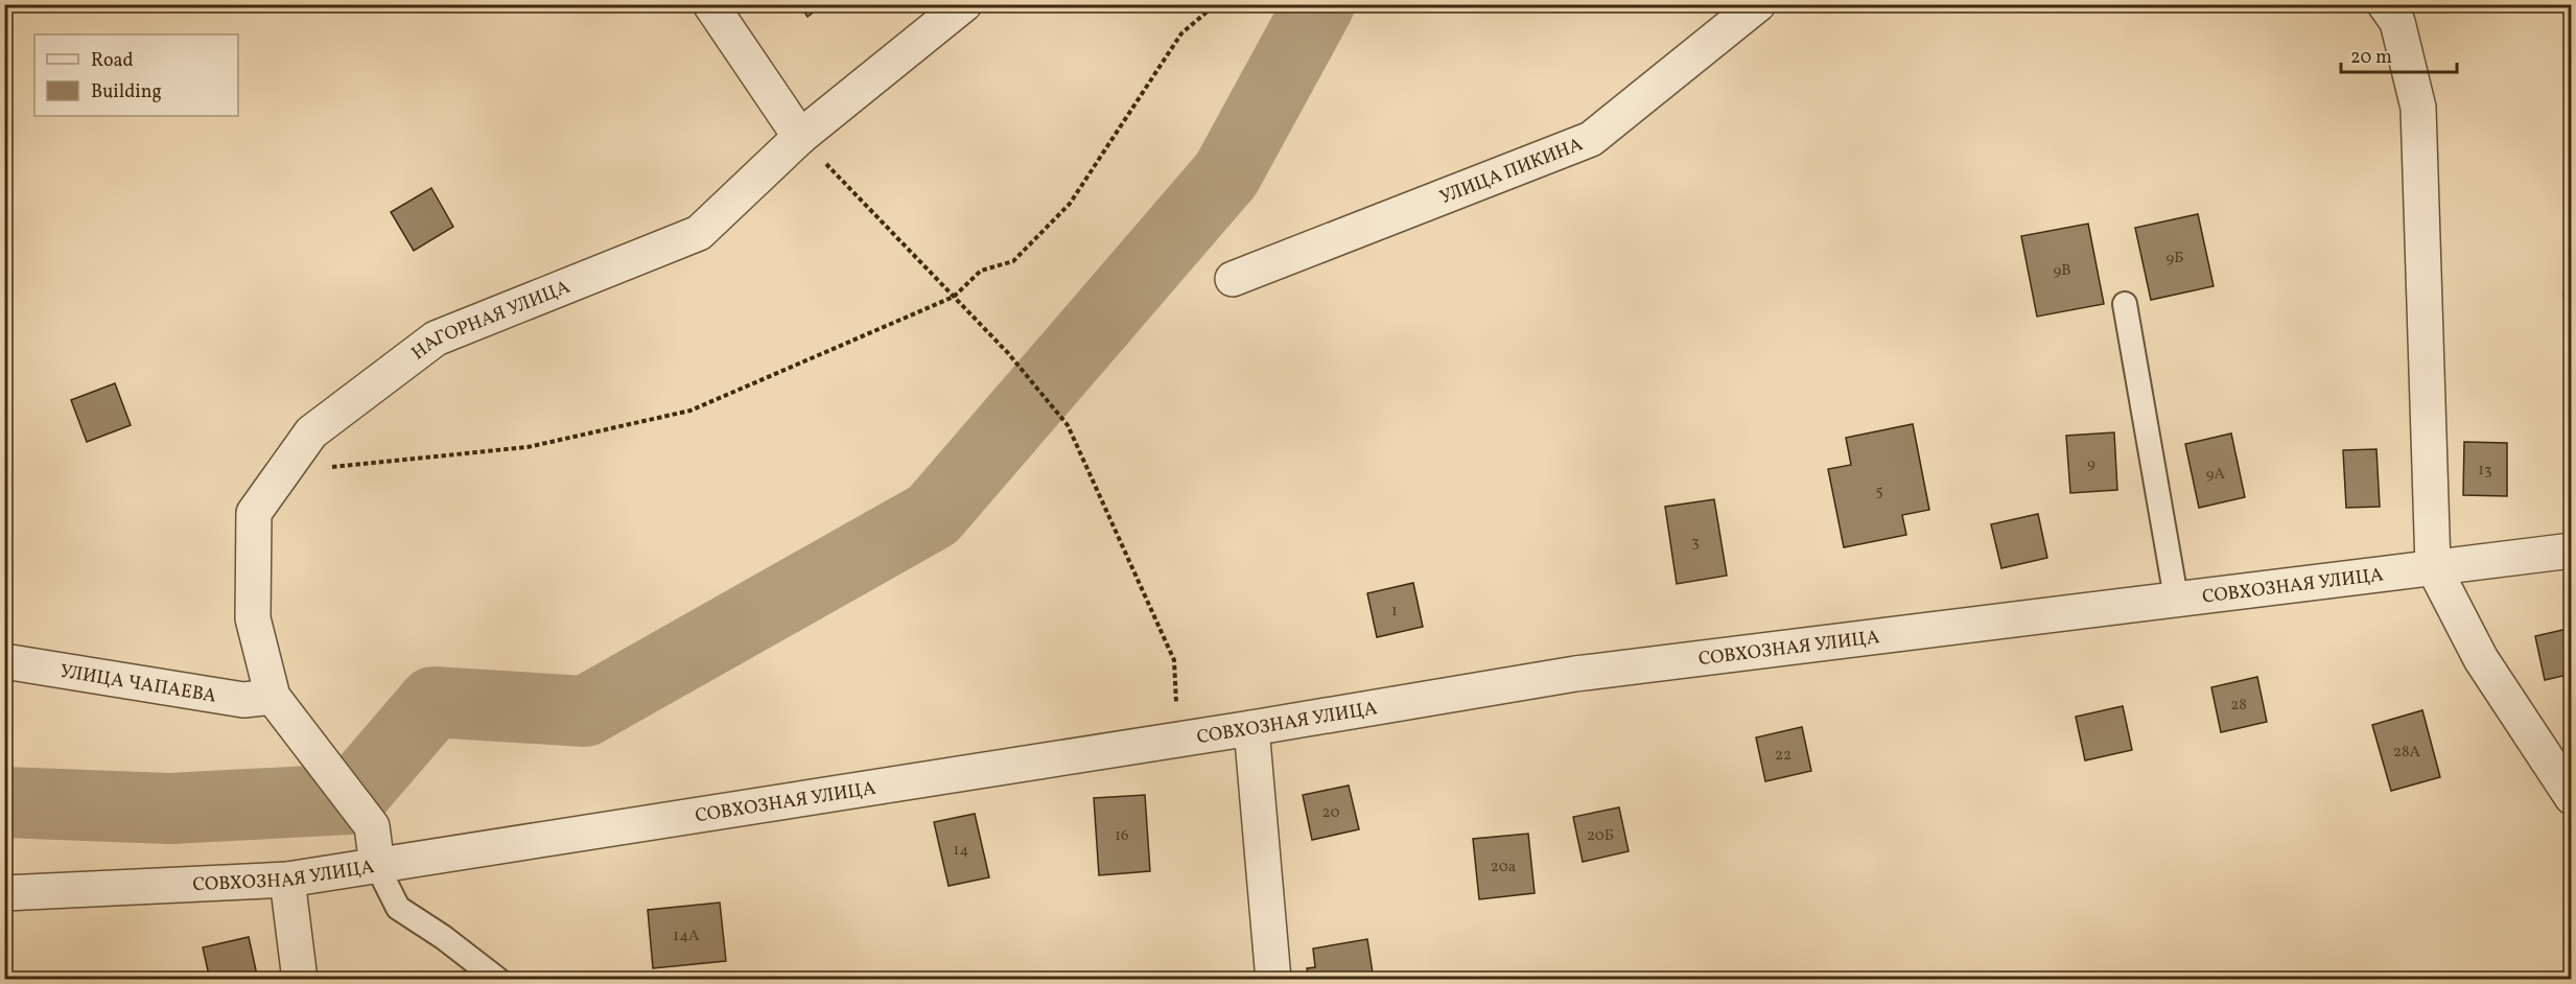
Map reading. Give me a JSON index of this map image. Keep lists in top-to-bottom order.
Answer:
{
  "streets": {
    "street": [
      "УЛИЦА ПИКИНА",
      "НАГОРНАЯ УЛИЦА",
      "СОВХОЗНАЯ УЛИЦА",
      "УЛИЦА ЧАПАЕВА"
    ]
  },
  "crossings": [
    ["НАГОРНАЯ УЛИЦА", "СОВХОЗНАЯ УЛИЦА"],
    ["НАГОРНАЯ УЛИЦА", "УЛИЦА ЧАПАЕВА"]
  ],
  "house_numbers": [
    "9Б",
    "9В",
    "9",
    "13",
    "9А",
    "5",
    "3",
    "1",
    "28",
    "28А",
    "22",
    "20",
    "16",
    "20Б",
    "14",
    "20а",
    "14А"
  ],
  "legend": ["Road", "Building"],
  "scale_bar": "20 m"
}
